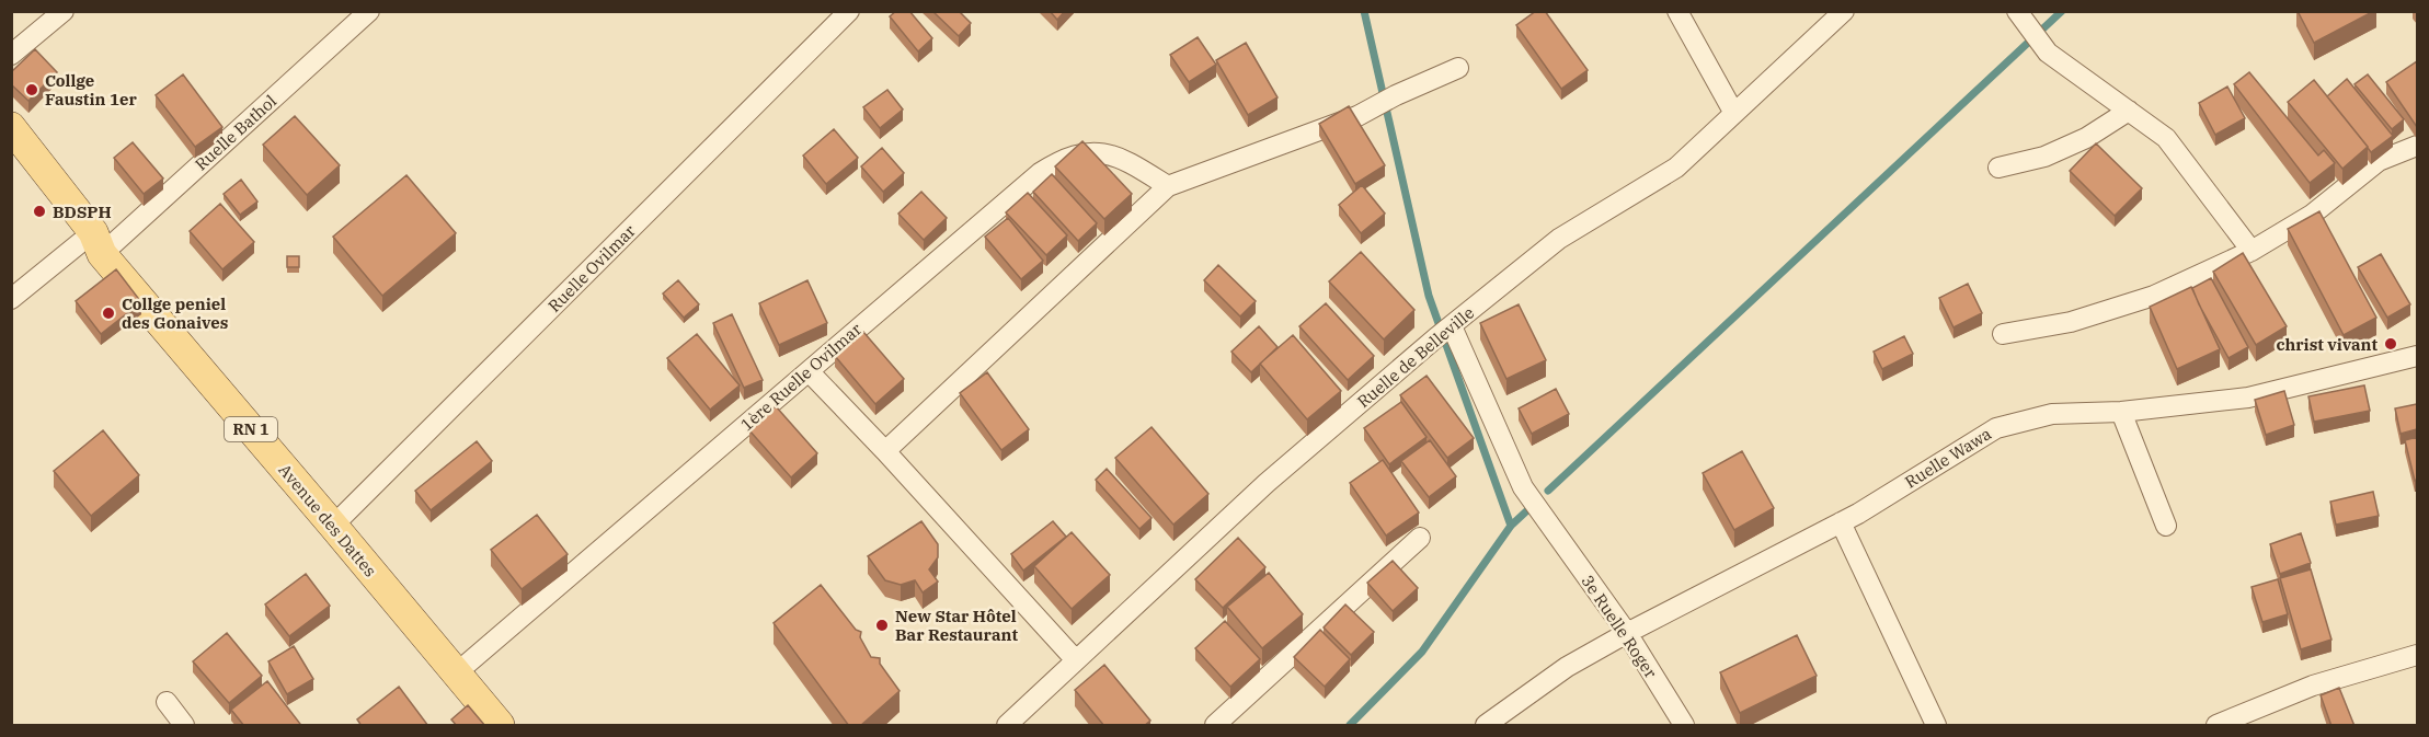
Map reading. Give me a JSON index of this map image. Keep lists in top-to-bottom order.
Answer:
{
  "streets": {
    "main road": ["RN 1", "Avenue des Dattes"],
    "street": [
      "Ruelle Bathol",
      "Ruelle Ovilmar",
      "Ruelle de Belleville",
      "1ère Ruelle Ovilmar",
      "Ruelle Wawa",
      "3e Ruelle Roger"
    ]
  },
  "crossings": [
    ["Ruelle Bathol", "Avenue des Dattes"],
    ["Ruelle Ovilmar", "Avenue des Dattes"],
    ["Ruelle de Belleville", "3e Ruelle Roger"],
    ["1ère Ruelle Ovilmar", "Avenue des Dattes"],
    ["Ruelle Wawa", "3e Ruelle Roger"]
  ],
  "places": [
    "Collge Faustin 1er",
    "BDSPH",
    "Collge peniel des Gonaives",
    "christ vivant",
    "New Star Hôtel Bar Restaurant"
  ]
}
